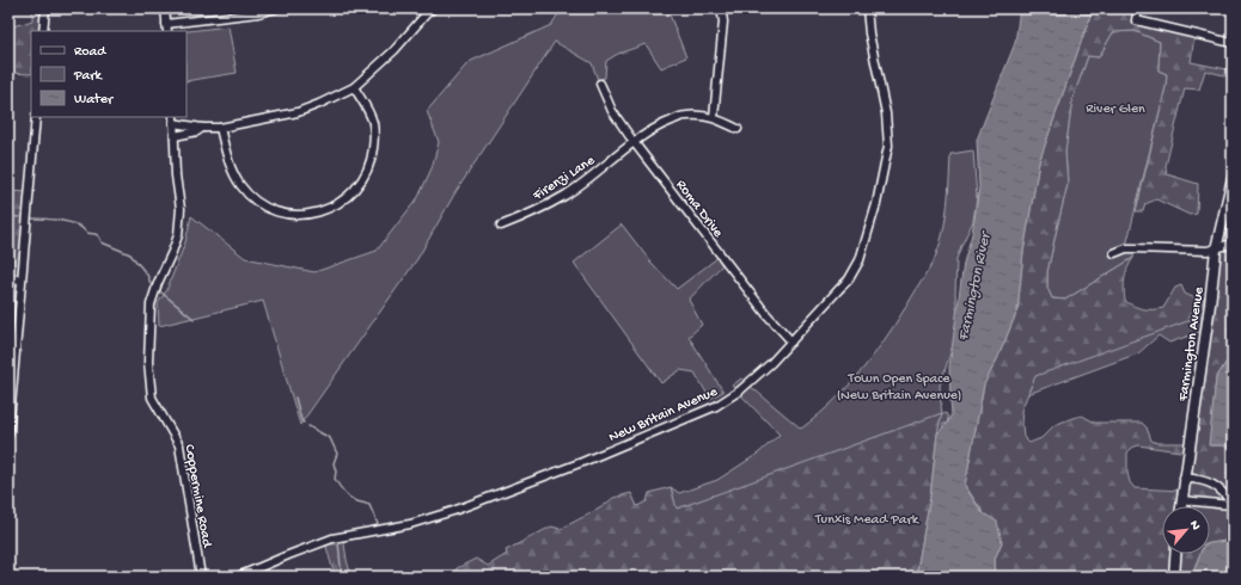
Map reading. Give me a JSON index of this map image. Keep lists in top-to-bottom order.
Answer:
{
  "streets": {
    "main road": ["Farmington Avenue"],
    "street": [
      "Firenzi Lane",
      "Roma Drive",
      "New Britain Avenue",
      "Coppermine Road"
    ]
  },
  "crossings": [
    ["Firenzi Lane", "Roma Drive"],
    ["Roma Drive", "New Britain Avenue"]
  ],
  "water": ["Farmington River"],
  "parks": ["River Glen", "Town Open Space (New Britain Avenue)", "Tunxis Mead Park"],
  "legend": ["Road", "Park", "Water"],
  "north": "top right"
}
